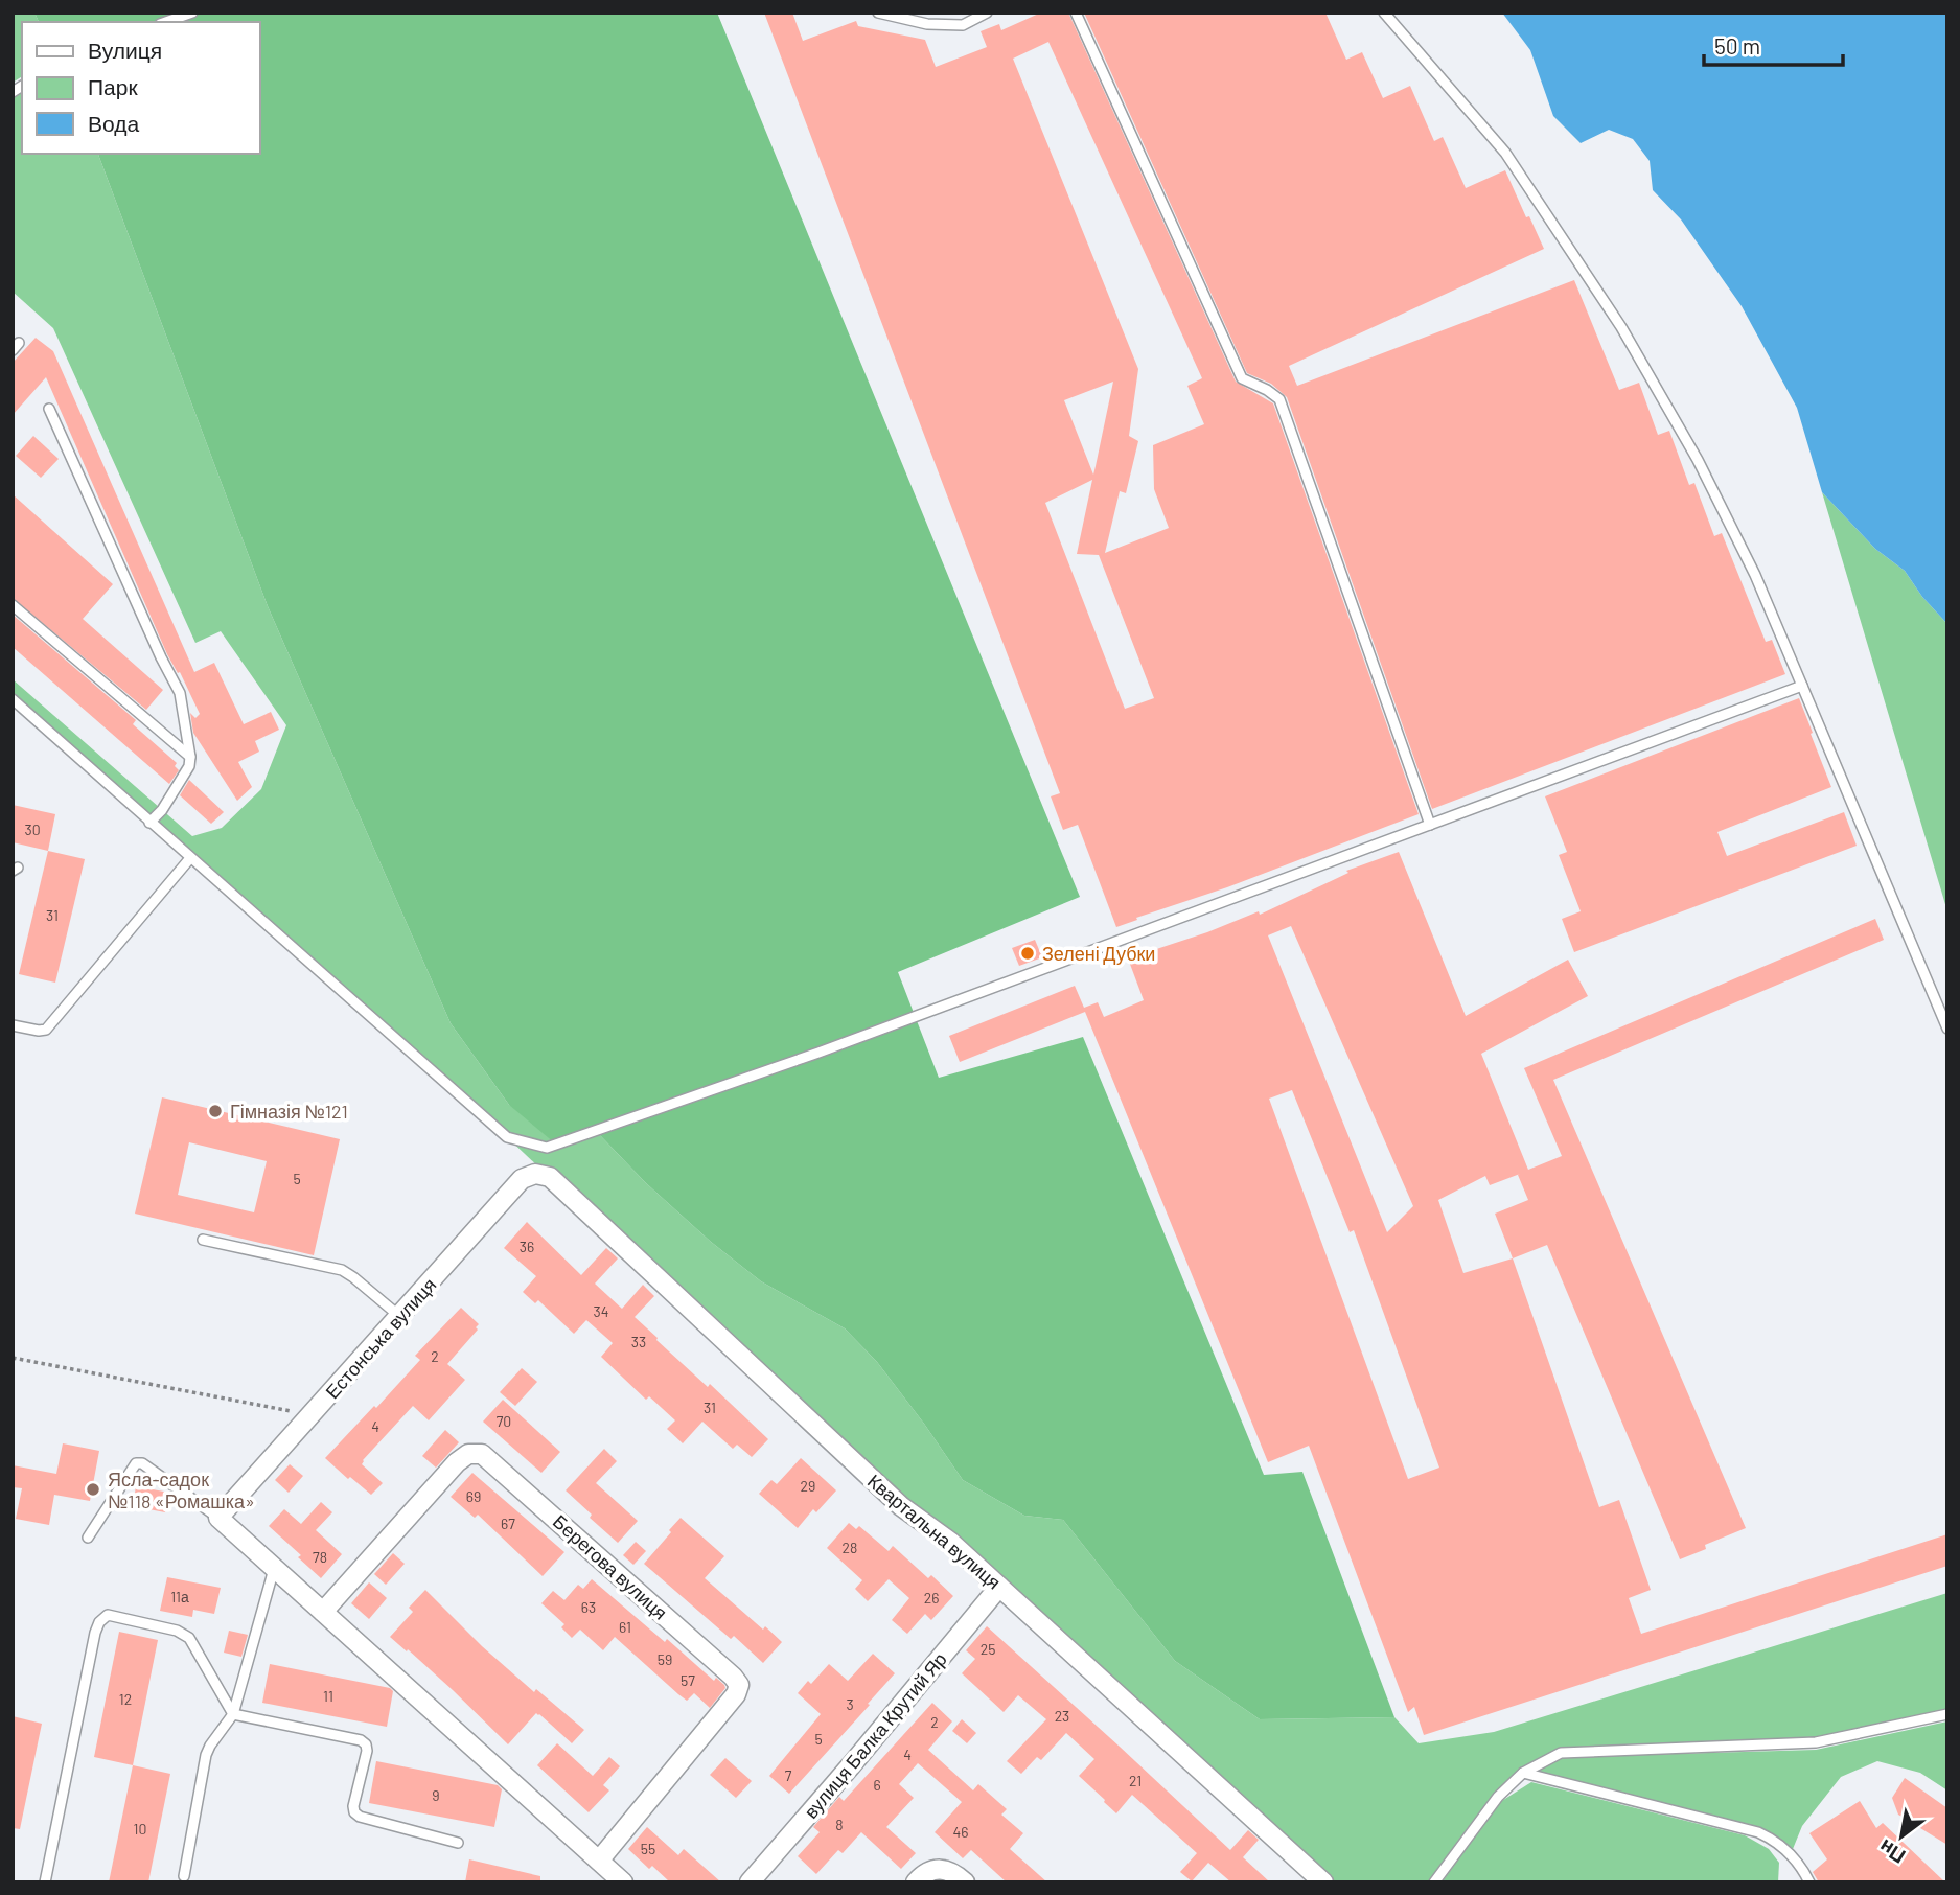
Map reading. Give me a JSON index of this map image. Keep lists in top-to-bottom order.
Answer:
{
  "streets": {
    "street": [
      "Естонська вулиця",
      "Квартальна вулиця",
      "Берегова вулиця",
      "вулиця Балка Крутий Яр"
    ]
  },
  "crossings": [
    ["Естонська вулиця", "Квартальна вулиця"],
    ["Квартальна вулиця", "вулиця Балка Крутий Яр"]
  ],
  "places": ["Зелені Дубки", "Гімназія №121", "Ясла-садок №118 «Ромашка»"],
  "house_numbers": [
    "30",
    "31",
    "5",
    "36",
    "34",
    "33",
    "2",
    "31",
    "70",
    "4",
    "29",
    "69",
    "67",
    "28",
    "78",
    "11а",
    "26",
    "63",
    "61",
    "25",
    "59",
    "57",
    "11",
    "12",
    "3",
    "23",
    "2",
    "5",
    "4",
    "7",
    "21",
    "6",
    "9",
    "8",
    "10",
    "46",
    "55"
  ],
  "legend": ["Вулиця", "Парк", "Вода"],
  "scale_bar": "50 m",
  "north": "bottom left"
}
